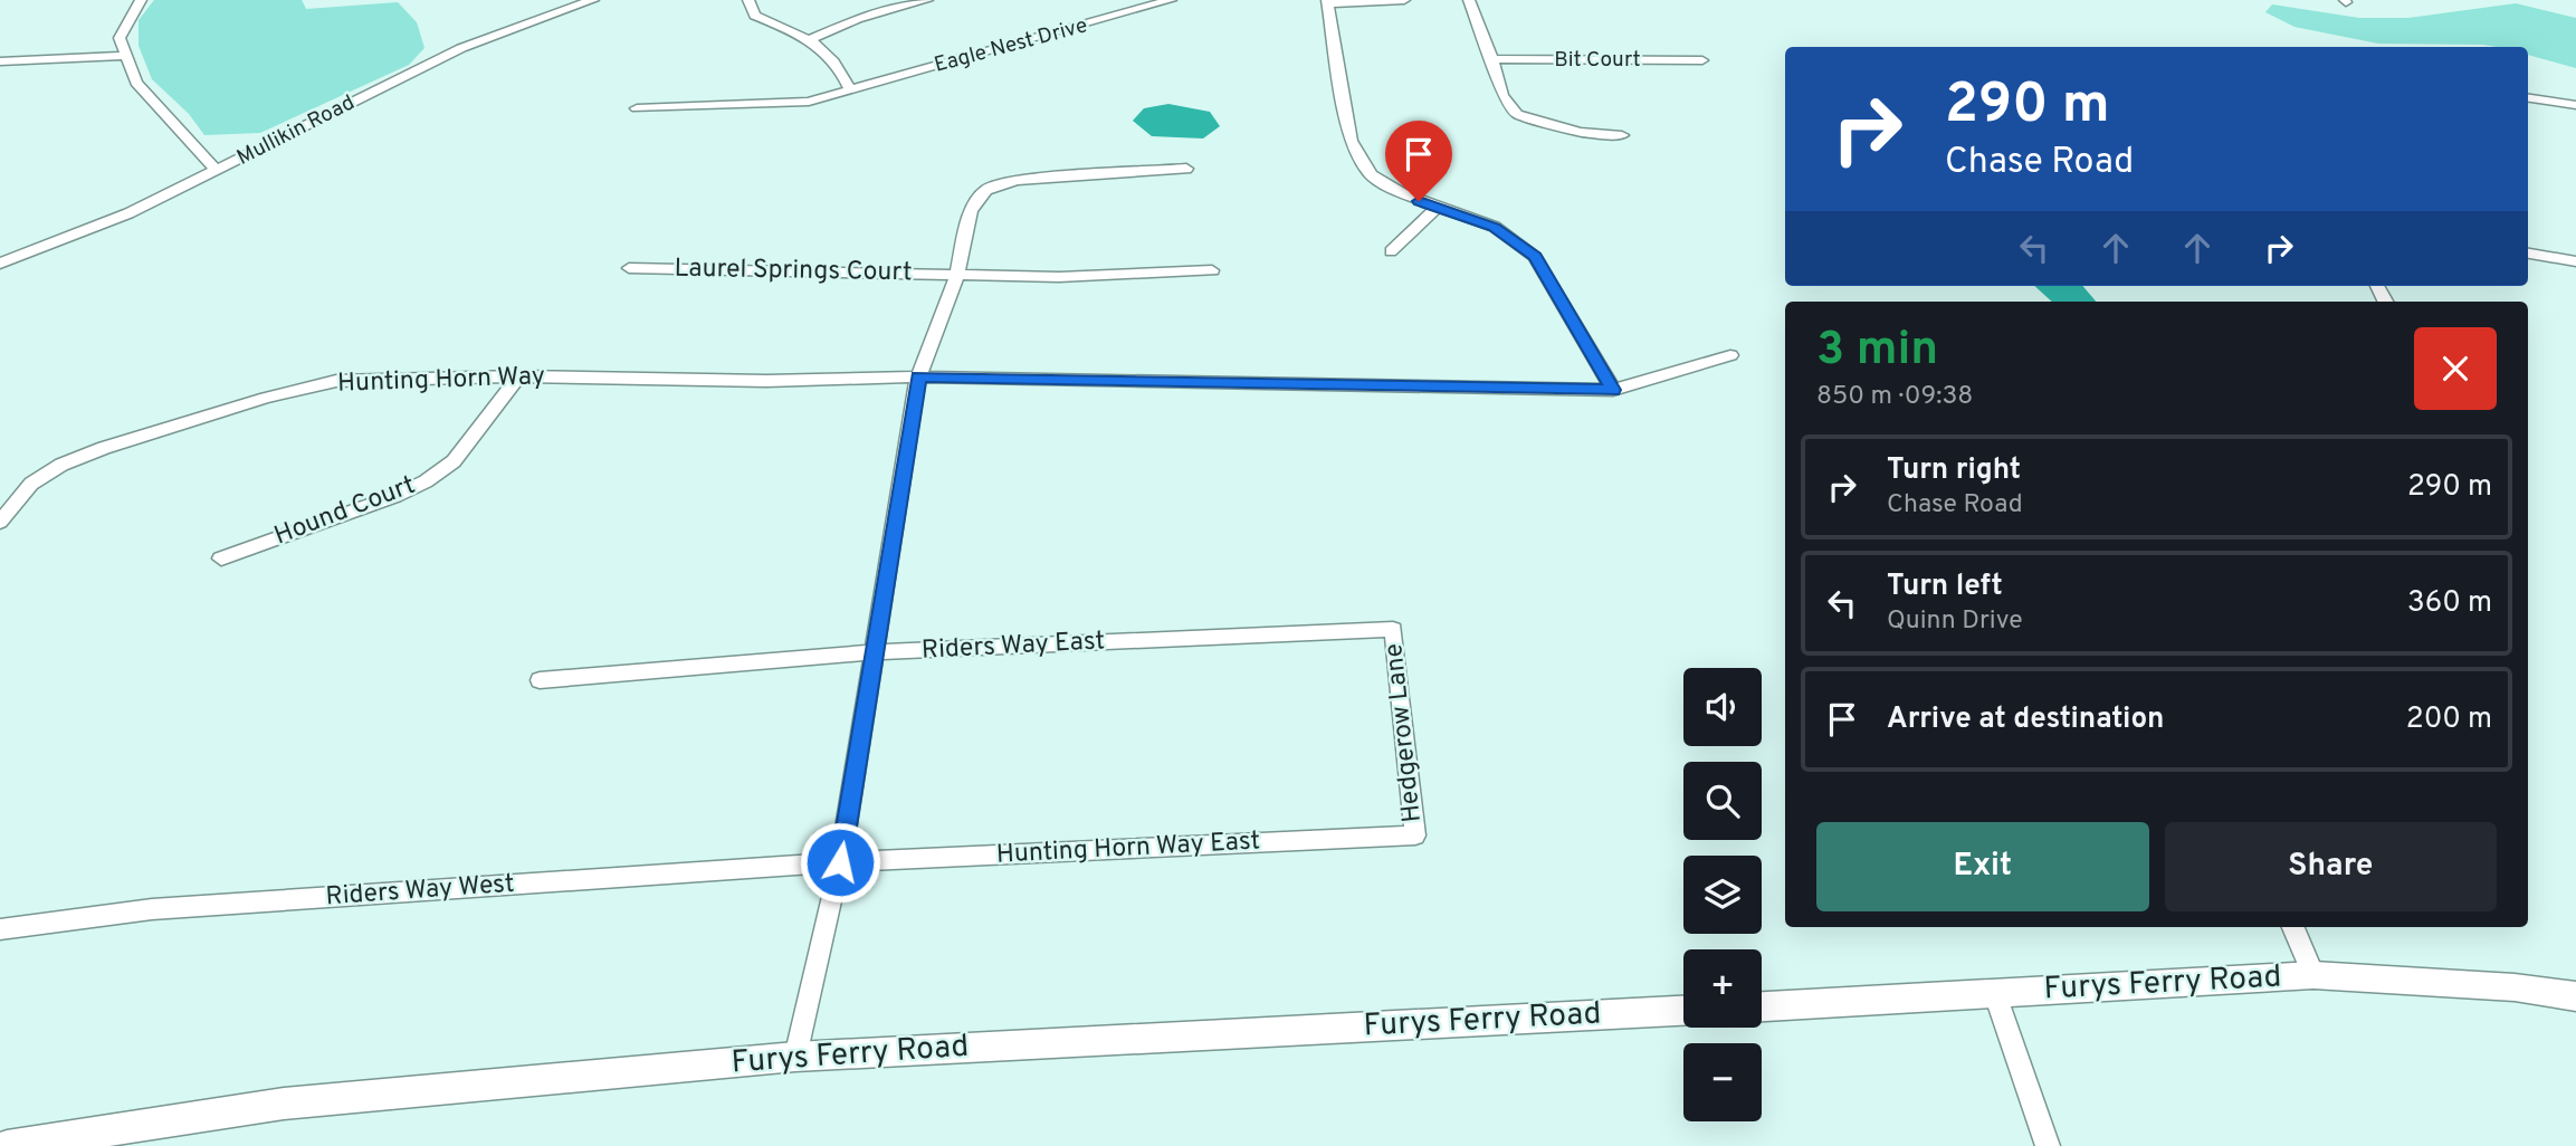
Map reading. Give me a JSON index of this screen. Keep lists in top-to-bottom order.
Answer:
{
  "streets": {
    "main road": ["Furys Ferry Road"],
    "street": [
      "Eagle Nest Drive",
      "Bit Court",
      "Mullikin Road",
      "Laurel Springs Court",
      "Hunting Horn Way",
      "Hound Court",
      "Riders Way East",
      "Hedgerow Lane",
      "Hunting Horn Way East",
      "Riders Way West"
    ]
  },
  "crossings": [
    ["Hunting Horn Way", "Hound Court"],
    ["Riders Way East", "Hedgerow Lane"],
    ["Hedgerow Lane", "Hunting Horn Way East"],
    ["Hunting Horn Way East", "Riders Way West"]
  ],
  "page": {
    "turn": ["290 m", "Chase Road"],
    "heading": ["3 min", "850 m · 09:38"],
    "list": [
      {
        "name": "Turn right",
        "note": "Chase Road",
        "value": "290 m"
      },
      {
        "name": "Turn left",
        "note": "Quinn Drive",
        "value": "360 m"
      },
      {
        "name": "Arrive at destination",
        "value": "200 m"
      }
    ],
    "map_buttons": ["+", "−"],
    "buttons": ["Exit", "Share"]
  }
}
